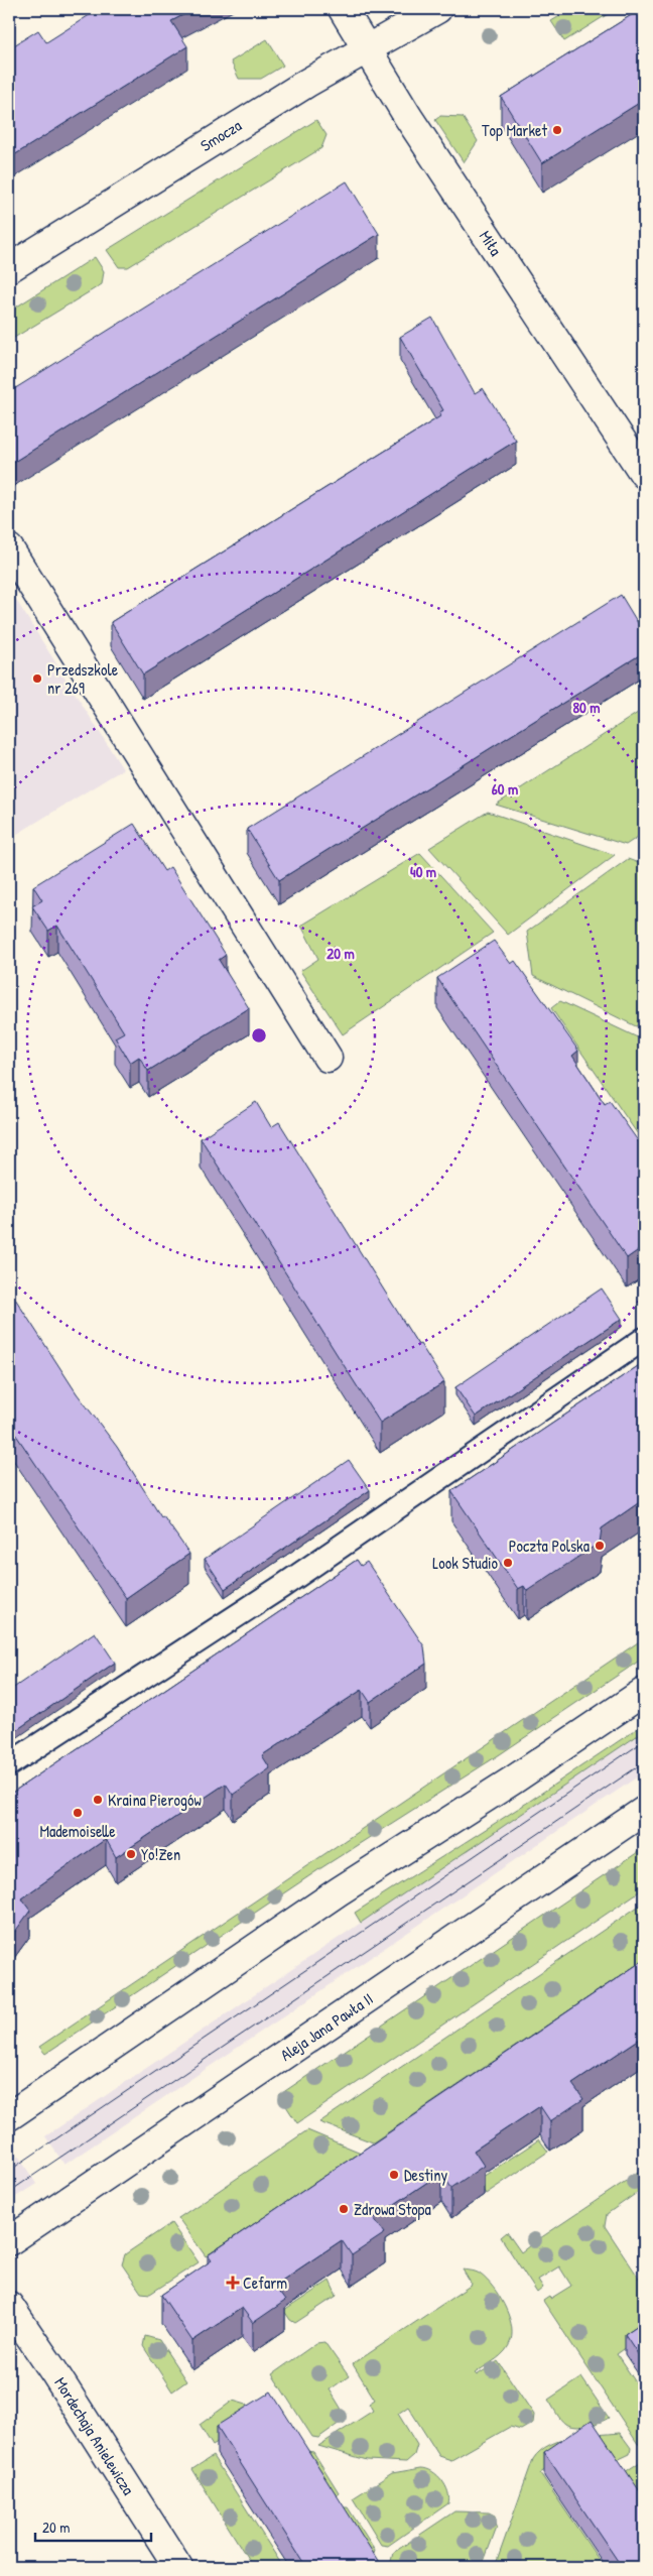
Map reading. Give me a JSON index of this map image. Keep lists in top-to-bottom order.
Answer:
{
  "streets": {
    "street": [
      "Smocza",
      "Miła",
      "Aleja Jana Pawła II",
      "Mordechaja Anielewicza"
    ]
  },
  "crossings": [
    ["Smocza", "Miła"]
  ],
  "places": {
    "other": [
      "Top Market",
      "Przedszkole nr 269",
      "Poczta Polska",
      "Look Studio",
      "Kraina Pierogów",
      "Mademoiselle",
      "Yo!Zen",
      "Destiny",
      "Zdrowa Stopa"
    ],
    "health": ["Cefarm"]
  },
  "scale_bar": "20 m",
  "rings": [
    "80 m",
    "60 m",
    "40 m",
    "20 m"
  ]
}
